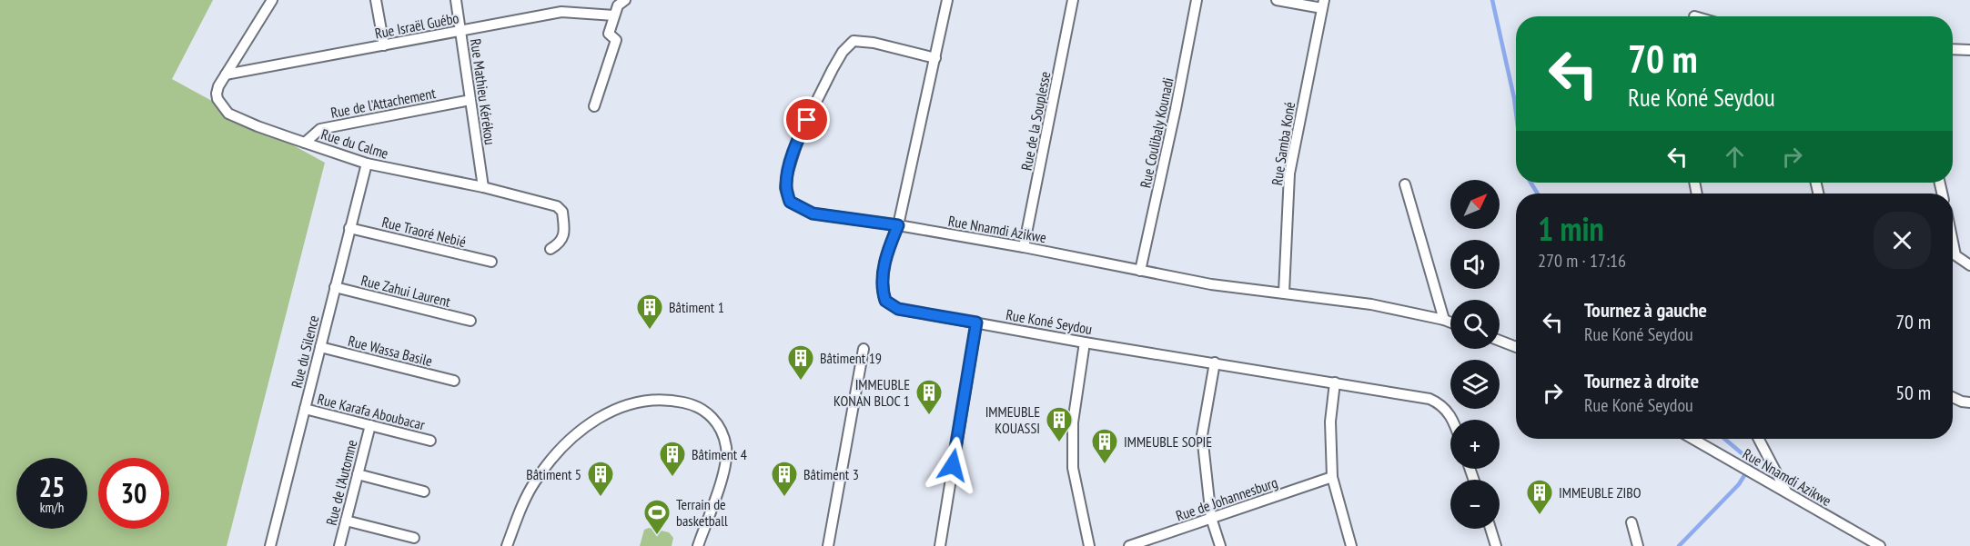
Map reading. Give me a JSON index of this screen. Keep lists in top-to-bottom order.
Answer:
{
  "streets": {
    "street": [
      "Rue Israël Guébo",
      "Rue Mathieu Kérékou",
      "Rue de l'Attachement",
      "Rue de la Souplesse",
      "Rue Coulibaly Kounadi",
      "Rue du Calme",
      "Rue Samba Koné",
      "Rue Nnamdi Azikwe",
      "Rue Traoré Nebié",
      "Rue Zahui Laurent",
      "Rue Koné Seydou",
      "Rue Wassa Basile",
      "Rue du Silence",
      "Rue Karafa Aboubacar",
      "Rue de l'Automne",
      "Rue de Johannesburg"
    ]
  },
  "crossings": [
    ["Rue Israël Guébo", "Rue Mathieu Kérékou"],
    ["Rue Israël Guébo", "Rue du Calme"],
    ["Rue Mathieu Kérékou", "Rue de l'Attachement"],
    ["Rue Mathieu Kérékou", "Rue du Calme"],
    ["Rue de l'Attachement", "Rue du Calme"],
    ["Rue de la Souplesse", "Rue Nnamdi Azikwe"],
    ["Rue Coulibaly Kounadi", "Rue Nnamdi Azikwe"],
    ["Rue du Calme", "Rue du Silence"],
    ["Rue Samba Koné", "Rue Nnamdi Azikwe"],
    ["Rue Nnamdi Azikwe", "Rue Koné Seydou"],
    ["Rue Traoré Nebié", "Rue du Silence"],
    ["Rue Zahui Laurent", "Rue du Silence"],
    ["Rue Wassa Basile", "Rue du Silence"],
    ["Rue du Silence", "Rue Karafa Aboubacar"],
    ["Rue Karafa Aboubacar", "Rue de l'Automne"]
  ],
  "places": {
    "building": [
      "Bâtiment 1",
      "Bâtiment 19",
      "IMMEUBLE KONAN BLOC 1",
      "IMMEUBLE KOUASSI",
      "IMMEUBLE SOPIE",
      "Bâtiment 4",
      "Bâtiment 5",
      "Bâtiment 3",
      "IMMEUBLE ZIBO"
    ],
    "sports": ["Terrain de basketball"]
  },
  "north": "top right",
  "page": {
    "turn": ["70 m", "Rue Koné Seydou"],
    "map_buttons": ["+", "−"],
    "heading": ["1 min", "270 m · 17:16"],
    "list": [
      {
        "name": "Tournez à gauche",
        "note": "Rue Koné Seydou",
        "value": "70 m"
      },
      {
        "name": "Tournez à droite",
        "note": "Rue Koné Seydou",
        "value": "50 m"
      }
    ],
    "speed": "25 km/h",
    "limit": "30"
  }
}
